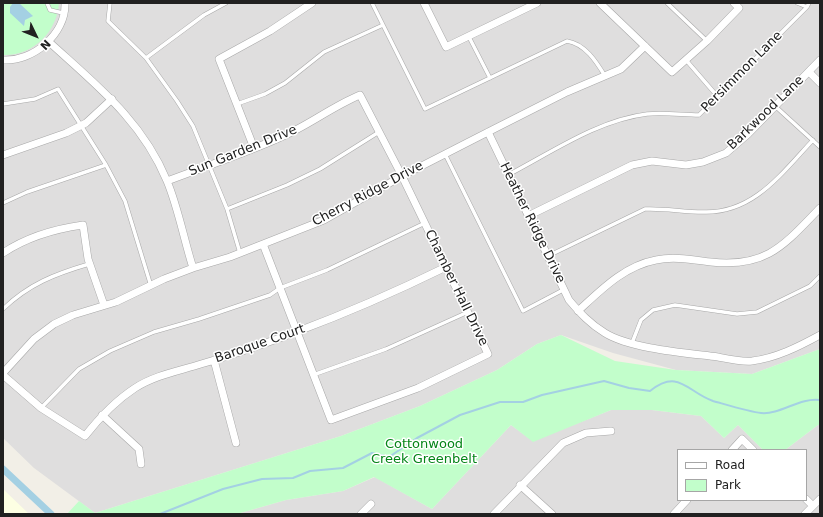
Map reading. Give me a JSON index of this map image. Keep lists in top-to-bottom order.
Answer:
{
  "streets": {
    "street": [
      "Barkwood Lane",
      "Sun Garden Drive",
      "Cherry Ridge Drive",
      "Heather Ridge Drive",
      "Chamber Hall Drive",
      "Baroque Court"
    ],
    "lane": ["Persimmon Lane"]
  },
  "crossings": [
    ["Persimmon Lane", "Heather Ridge Drive"],
    ["Barkwood Lane", "Heather Ridge Drive"],
    ["Sun Garden Drive", "Chamber Hall Drive"],
    ["Cherry Ridge Drive", "Heather Ridge Drive"],
    ["Cherry Ridge Drive", "Chamber Hall Drive"],
    ["Chamber Hall Drive", "Baroque Court"]
  ],
  "parks": ["Cottonwood Creek Greenbelt"],
  "legend": ["Road", "Park"],
  "north": "bottom right"
}
